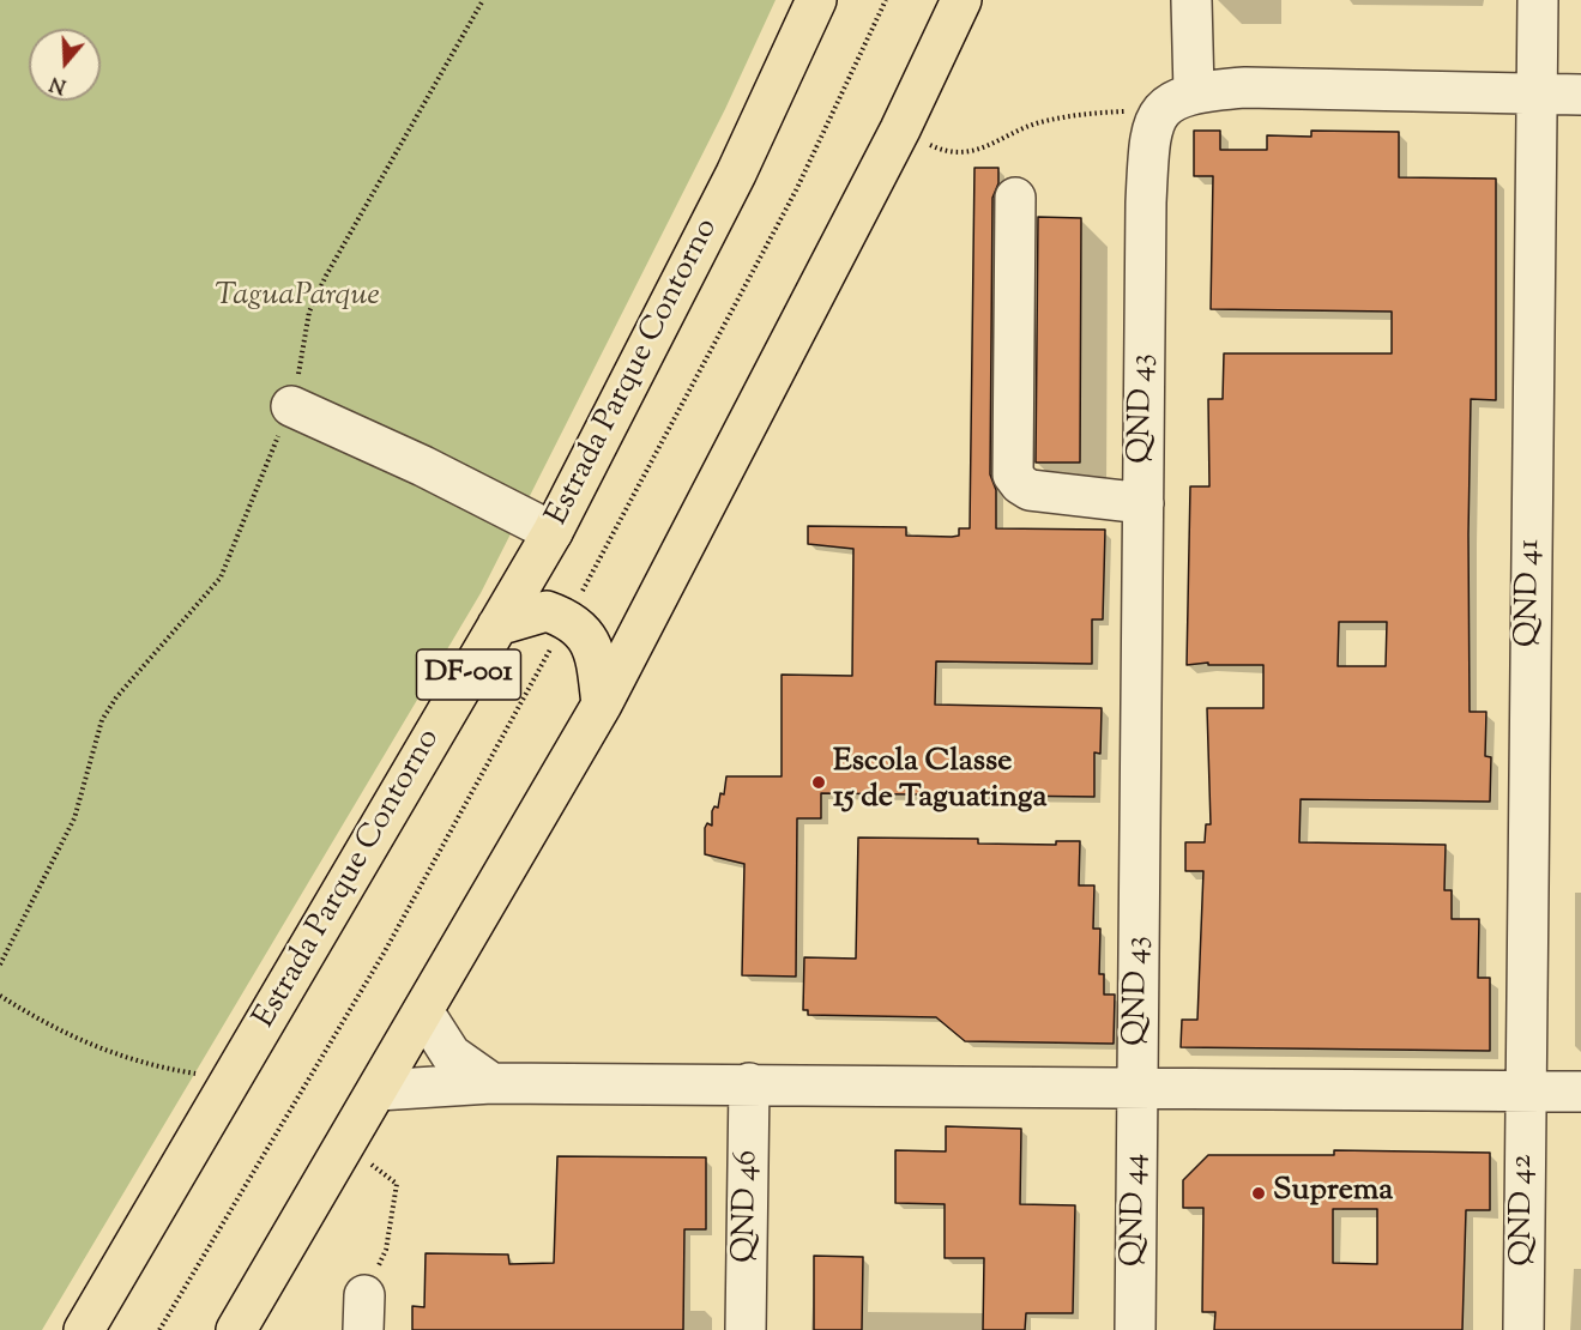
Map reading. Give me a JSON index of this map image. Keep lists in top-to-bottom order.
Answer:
{
  "streets": {
    "highway": ["Estrada Parque Contorno", "DF-001"],
    "street": [
      "QND 43",
      "QND 41",
      "QND 46",
      "QND 44",
      "QND 42"
    ]
  },
  "crossings": [
    ["QND 43", "QND 44"],
    ["QND 41", "QND 42"]
  ],
  "parks": ["TaguaParque"],
  "places": ["Escola Classe 15 de Taguatinga", "Suprema"],
  "north": "bottom"
}
